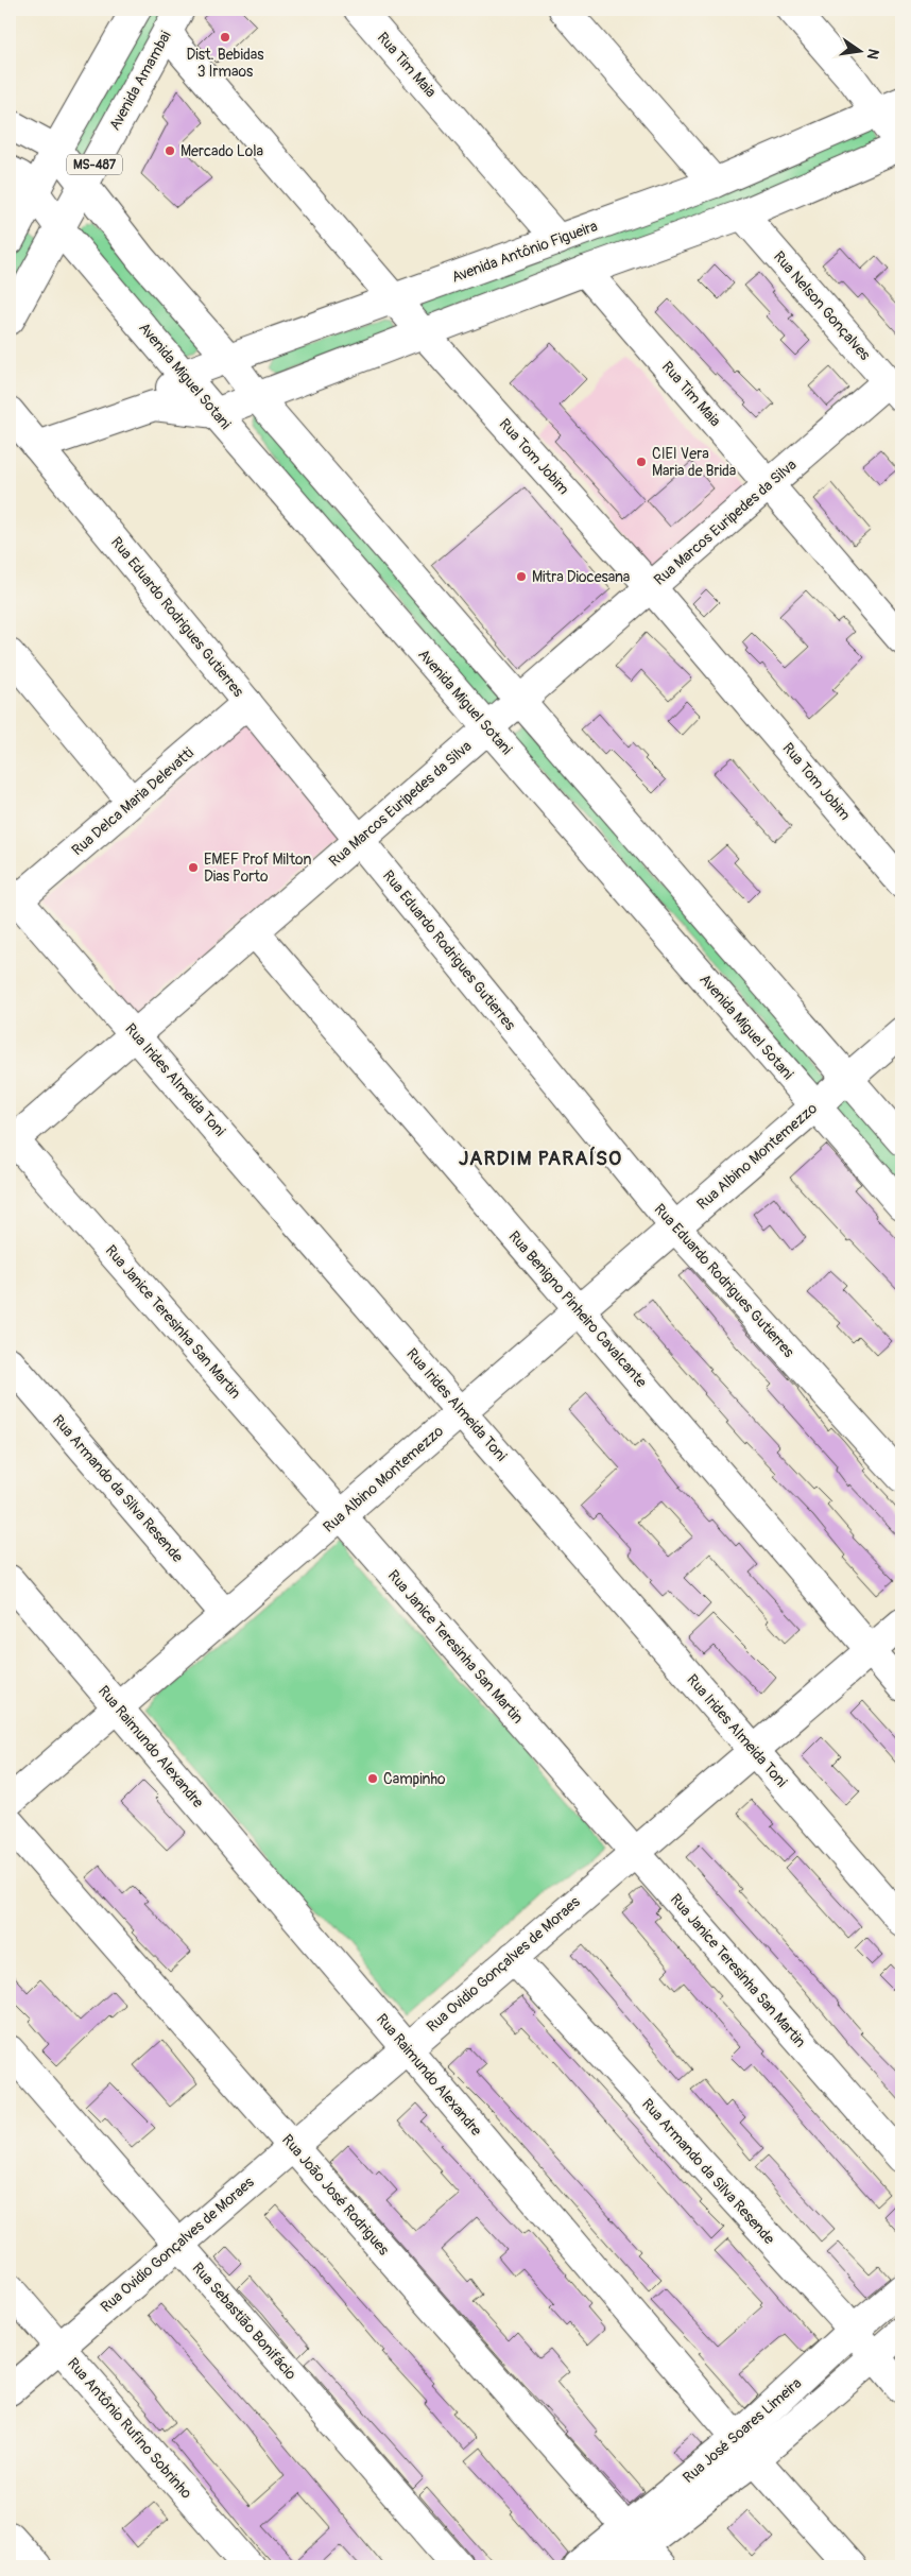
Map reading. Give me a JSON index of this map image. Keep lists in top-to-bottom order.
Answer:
{
  "streets": {
    "street": [
      "Rua Tim Maia",
      "Avenida Amambai",
      "MS-487",
      "Avenida Antônio Figueira",
      "Rua Nelson Gonçalves",
      "Avenida Miguel Sotani",
      "Rua Tom Jobim",
      "Rua Marcos Euripedes da Silva",
      "Rua Eduardo Rodrigues Gutierres",
      "Rua Delca Maria Delevatti",
      "Rua Irides Almeida Toni",
      "Rua Albino Montemezzo",
      "Rua Benigno Pinheiro Cavalcante",
      "Rua Janice Teresinha San Martin",
      "Rua Armando da Silva Resende",
      "Rua Raimundo Alexandre",
      "Rua Ovidio Gonçalves de Moraes",
      "Rua João José Rodrigues",
      "Rua Sebastião Bonifácio",
      "Rua Antônio Rufino Sobrinho",
      "Rua José Soares Limeira"
    ]
  },
  "crossings": [
    ["Rua Tim Maia", "Avenida Antônio Figueira"],
    ["Rua Tim Maia", "Rua Marcos Euripedes da Silva"],
    ["Avenida Amambai", "Avenida Miguel Sotani"],
    ["Avenida Amambai", "Rua Tom Jobim"],
    ["Avenida Antônio Figueira", "Rua Nelson Gonçalves"],
    ["Avenida Antônio Figueira", "Avenida Miguel Sotani"],
    ["Avenida Antônio Figueira", "Rua Tom Jobim"],
    ["Avenida Antônio Figueira", "Rua Eduardo Rodrigues Gutierres"],
    ["Rua Nelson Gonçalves", "Rua Marcos Euripedes da Silva"],
    ["Avenida Miguel Sotani", "Rua Marcos Euripedes da Silva"],
    ["Avenida Miguel Sotani", "Rua Albino Montemezzo"],
    ["Rua Tom Jobim", "Rua Marcos Euripedes da Silva"],
    ["Rua Marcos Euripedes da Silva", "Rua Eduardo Rodrigues Gutierres"],
    ["Rua Marcos Euripedes da Silva", "Rua Irides Almeida Toni"],
    ["Rua Marcos Euripedes da Silva", "Rua Benigno Pinheiro Cavalcante"],
    ["Rua Marcos Euripedes da Silva", "Rua Janice Teresinha San Martin"],
    ["Rua Eduardo Rodrigues Gutierres", "Rua Delca Maria Delevatti"],
    ["Rua Eduardo Rodrigues Gutierres", "Rua Albino Montemezzo"],
    ["Rua Delca Maria Delevatti", "Rua Irides Almeida Toni"],
    ["Rua Irides Almeida Toni", "Rua Albino Montemezzo"],
    ["Rua Irides Almeida Toni", "Rua Ovidio Gonçalves de Moraes"],
    ["Rua Albino Montemezzo", "Rua Benigno Pinheiro Cavalcante"],
    ["Rua Albino Montemezzo", "Rua Janice Teresinha San Martin"],
    ["Rua Albino Montemezzo", "Rua Armando da Silva Resende"],
    ["Rua Albino Montemezzo", "Rua Raimundo Alexandre"],
    ["Rua Benigno Pinheiro Cavalcante", "Rua Ovidio Gonçalves de Moraes"],
    ["Rua Janice Teresinha San Martin", "Rua Ovidio Gonçalves de Moraes"],
    ["Rua Armando da Silva Resende", "Rua Ovidio Gonçalves de Moraes"],
    ["Rua Armando da Silva Resende", "Rua José Soares Limeira"],
    ["Rua Raimundo Alexandre", "Rua Ovidio Gonçalves de Moraes"],
    ["Rua Raimundo Alexandre", "Rua José Soares Limeira"],
    ["Rua Ovidio Gonçalves de Moraes", "Rua João José Rodrigues"],
    ["Rua Ovidio Gonçalves de Moraes", "Rua Sebastião Bonifácio"],
    ["Rua Ovidio Gonçalves de Moraes", "Rua Antônio Rufino Sobrinho"],
    ["Rua João José Rodrigues", "Rua José Soares Limeira"]
  ],
  "districts": ["JARDIM PARAÍSO"],
  "places": [
    "Dist. Bebidas 3 Irmaos",
    "Mercado Lola",
    "CIEI Vera Maria de Brida",
    "Mitra Diocesana",
    "EMEF Prof Milton Dias Porto",
    "Campinho"
  ],
  "north": "right"
}
